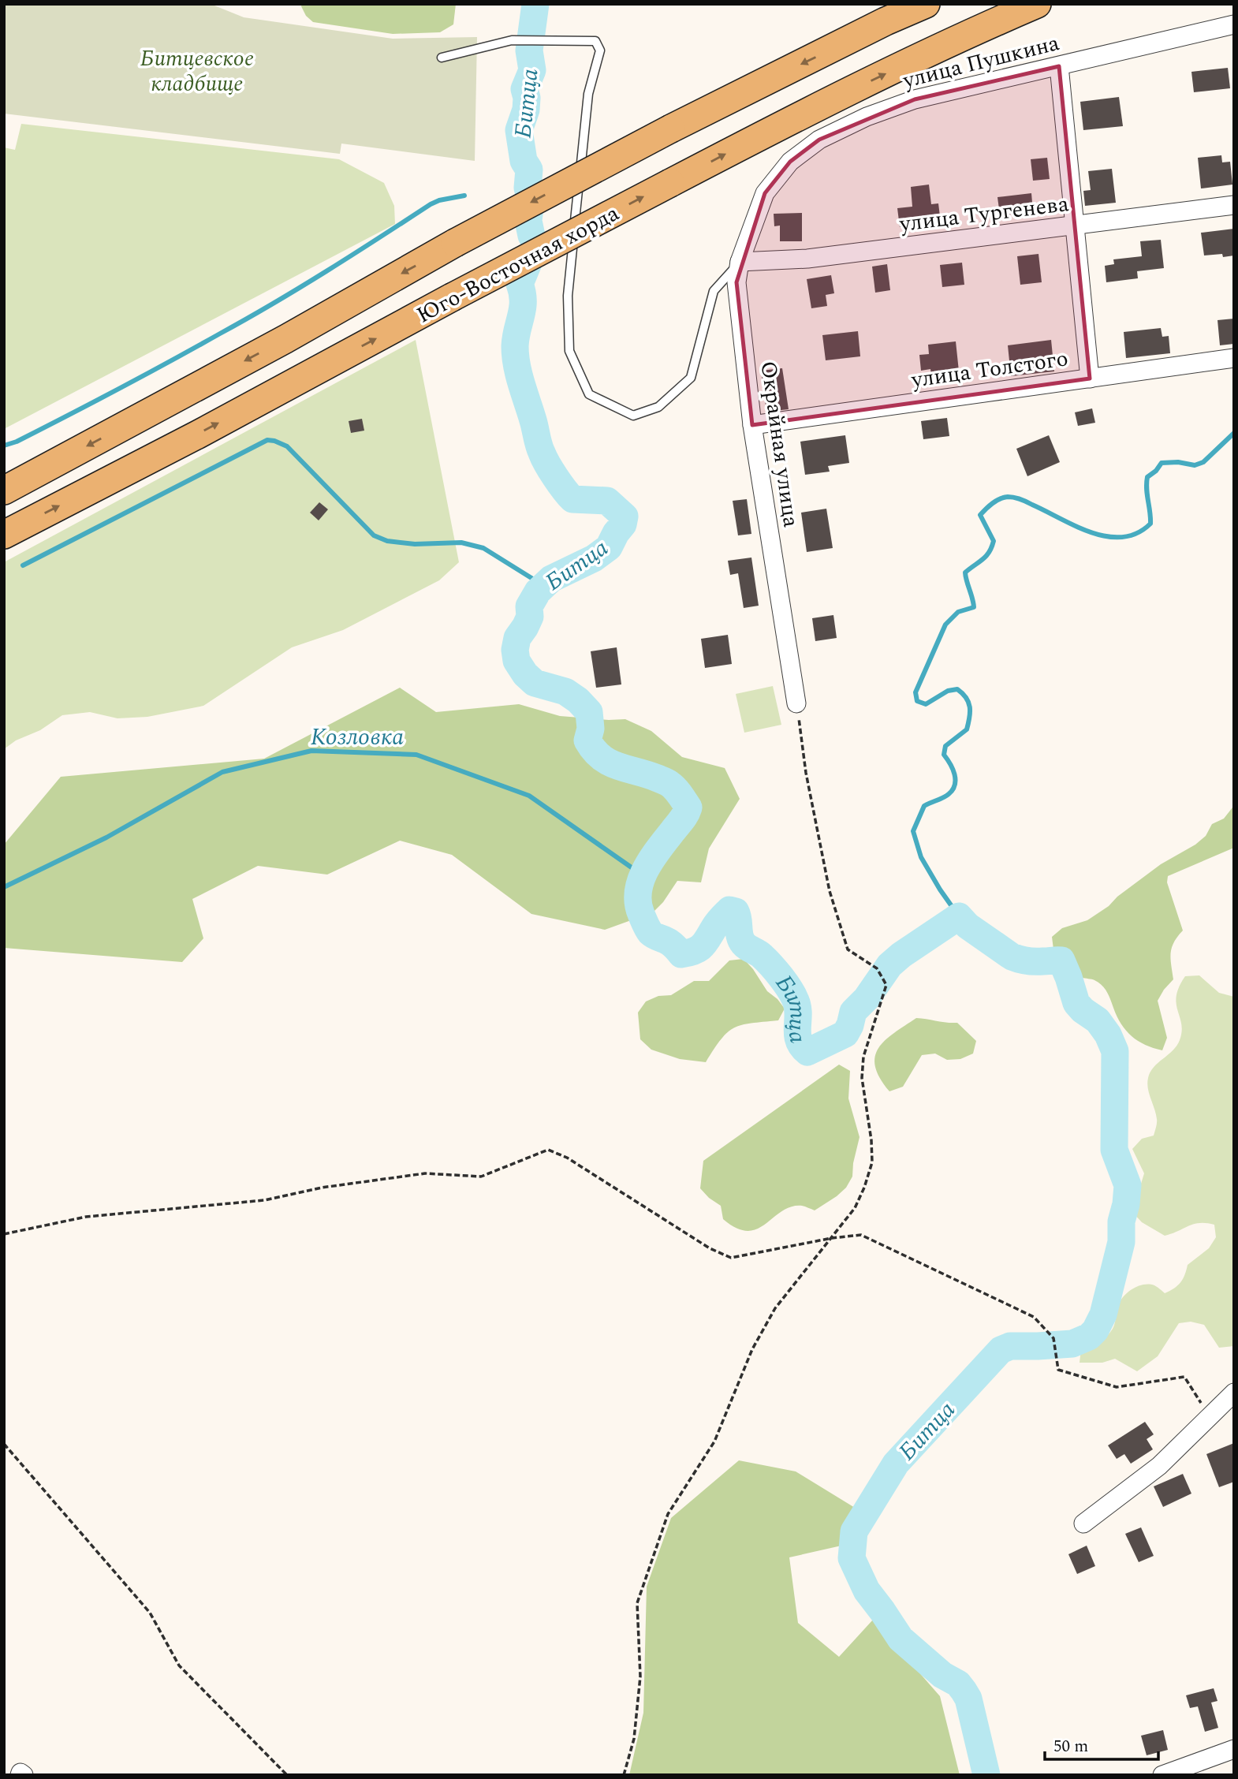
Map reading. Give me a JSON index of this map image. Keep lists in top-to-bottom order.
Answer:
{
  "streets": {
    "main road": ["Юго-Восточная хорда"],
    "street": [
      "улица Пушкина",
      "улица Тургенева",
      "улица Толстого",
      "Окрайная улица"
    ]
  },
  "crossings": [
    ["улица Пушкина", "Окрайная улица"],
    ["улица Тургенева", "Окрайная улица"],
    ["улица Толстого", "Окрайная улица"]
  ],
  "water": ["Битца", "Козловка"],
  "parks": ["Битцевское кладбище"],
  "scale_bar": "50 m"
}
